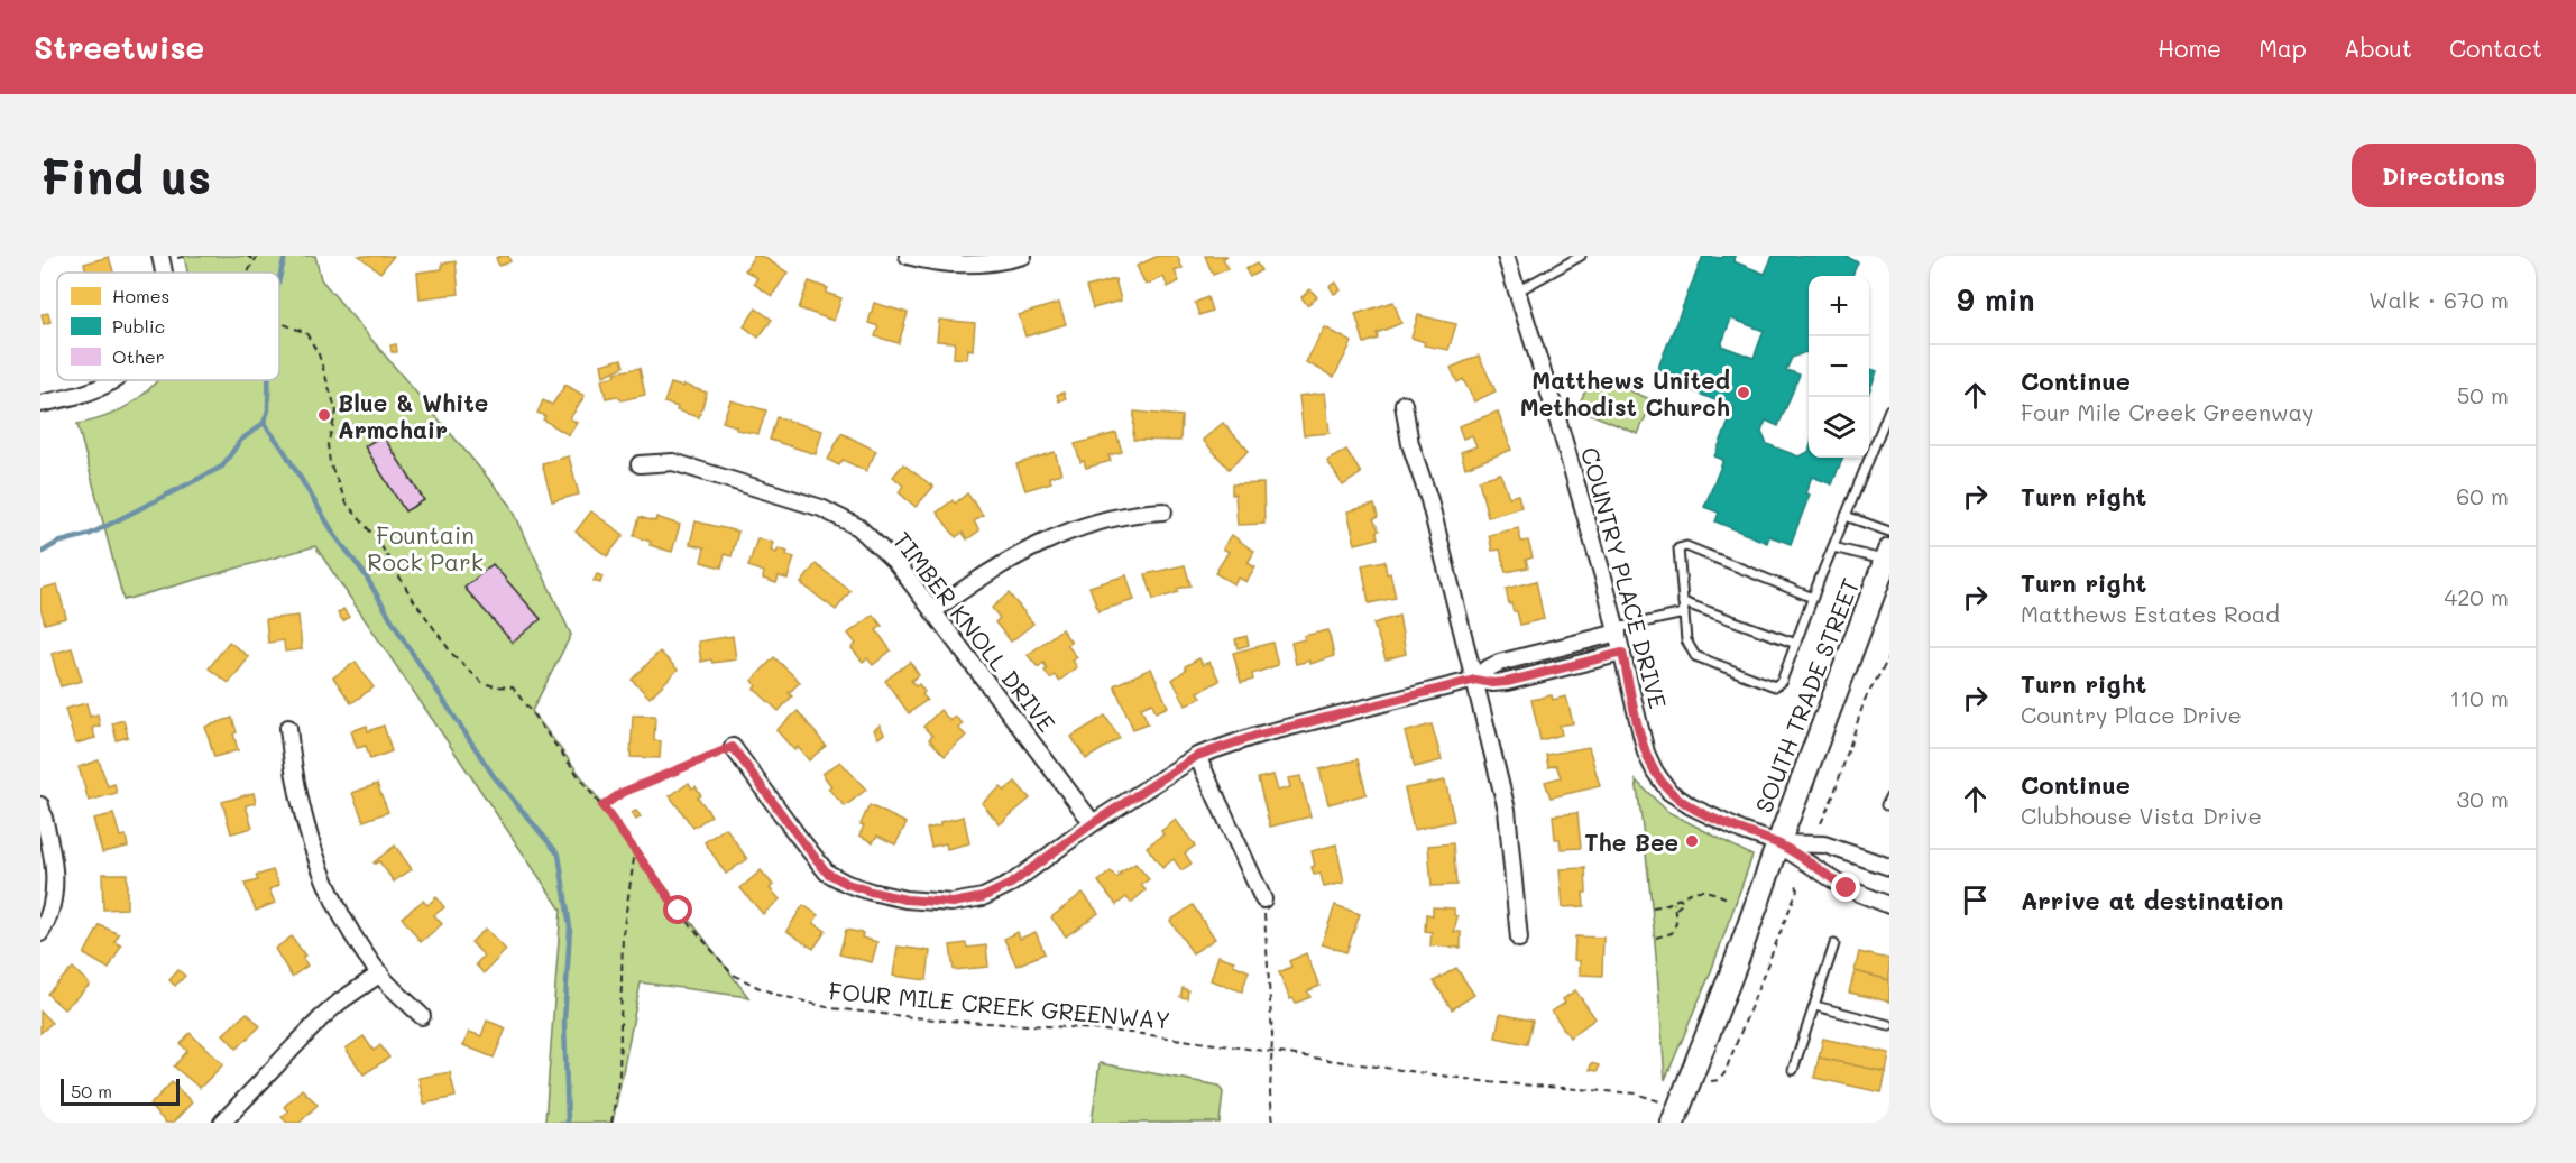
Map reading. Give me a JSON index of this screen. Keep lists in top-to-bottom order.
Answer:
{
  "streets": {
    "main road": ["SOUTH TRADE STREET"],
    "street": ["COUNTRY PLACE DRIVE", "TIMBER KNOLL DRIVE"],
    "path": ["FOUR MILE CREEK GREENWAY"]
  },
  "crossings": [
    ["COUNTRY PLACE DRIVE", "SOUTH TRADE STREET"]
  ],
  "parks": ["Fountain Rock Park"],
  "places": ["Matthews United Methodist Church", "Blue & White Armchair", "The Bee"],
  "legend": ["Homes", "Public", "Other"],
  "scale_bar": "50 m",
  "page": {
    "header": "Streetwise",
    "nav": [
      "Home",
      "Map",
      "About",
      "Contact"
    ],
    "buttons": "Directions",
    "title": "Find us",
    "heading": ["9 min", "Walk · 670 m"],
    "map_buttons": ["+", "−"],
    "list": [
      ["Continue", "Four Mile Creek Greenway", "50 m"],
      ["Turn right", "60 m"],
      ["Turn right", "Matthews Estates Road", "420 m"],
      ["Turn right", "Country Place Drive", "110 m"],
      ["Continue", "Clubhouse Vista Drive", "30 m"],
      "Arrive at destination"
    ],
    "scale": "50 m"
  }
}
